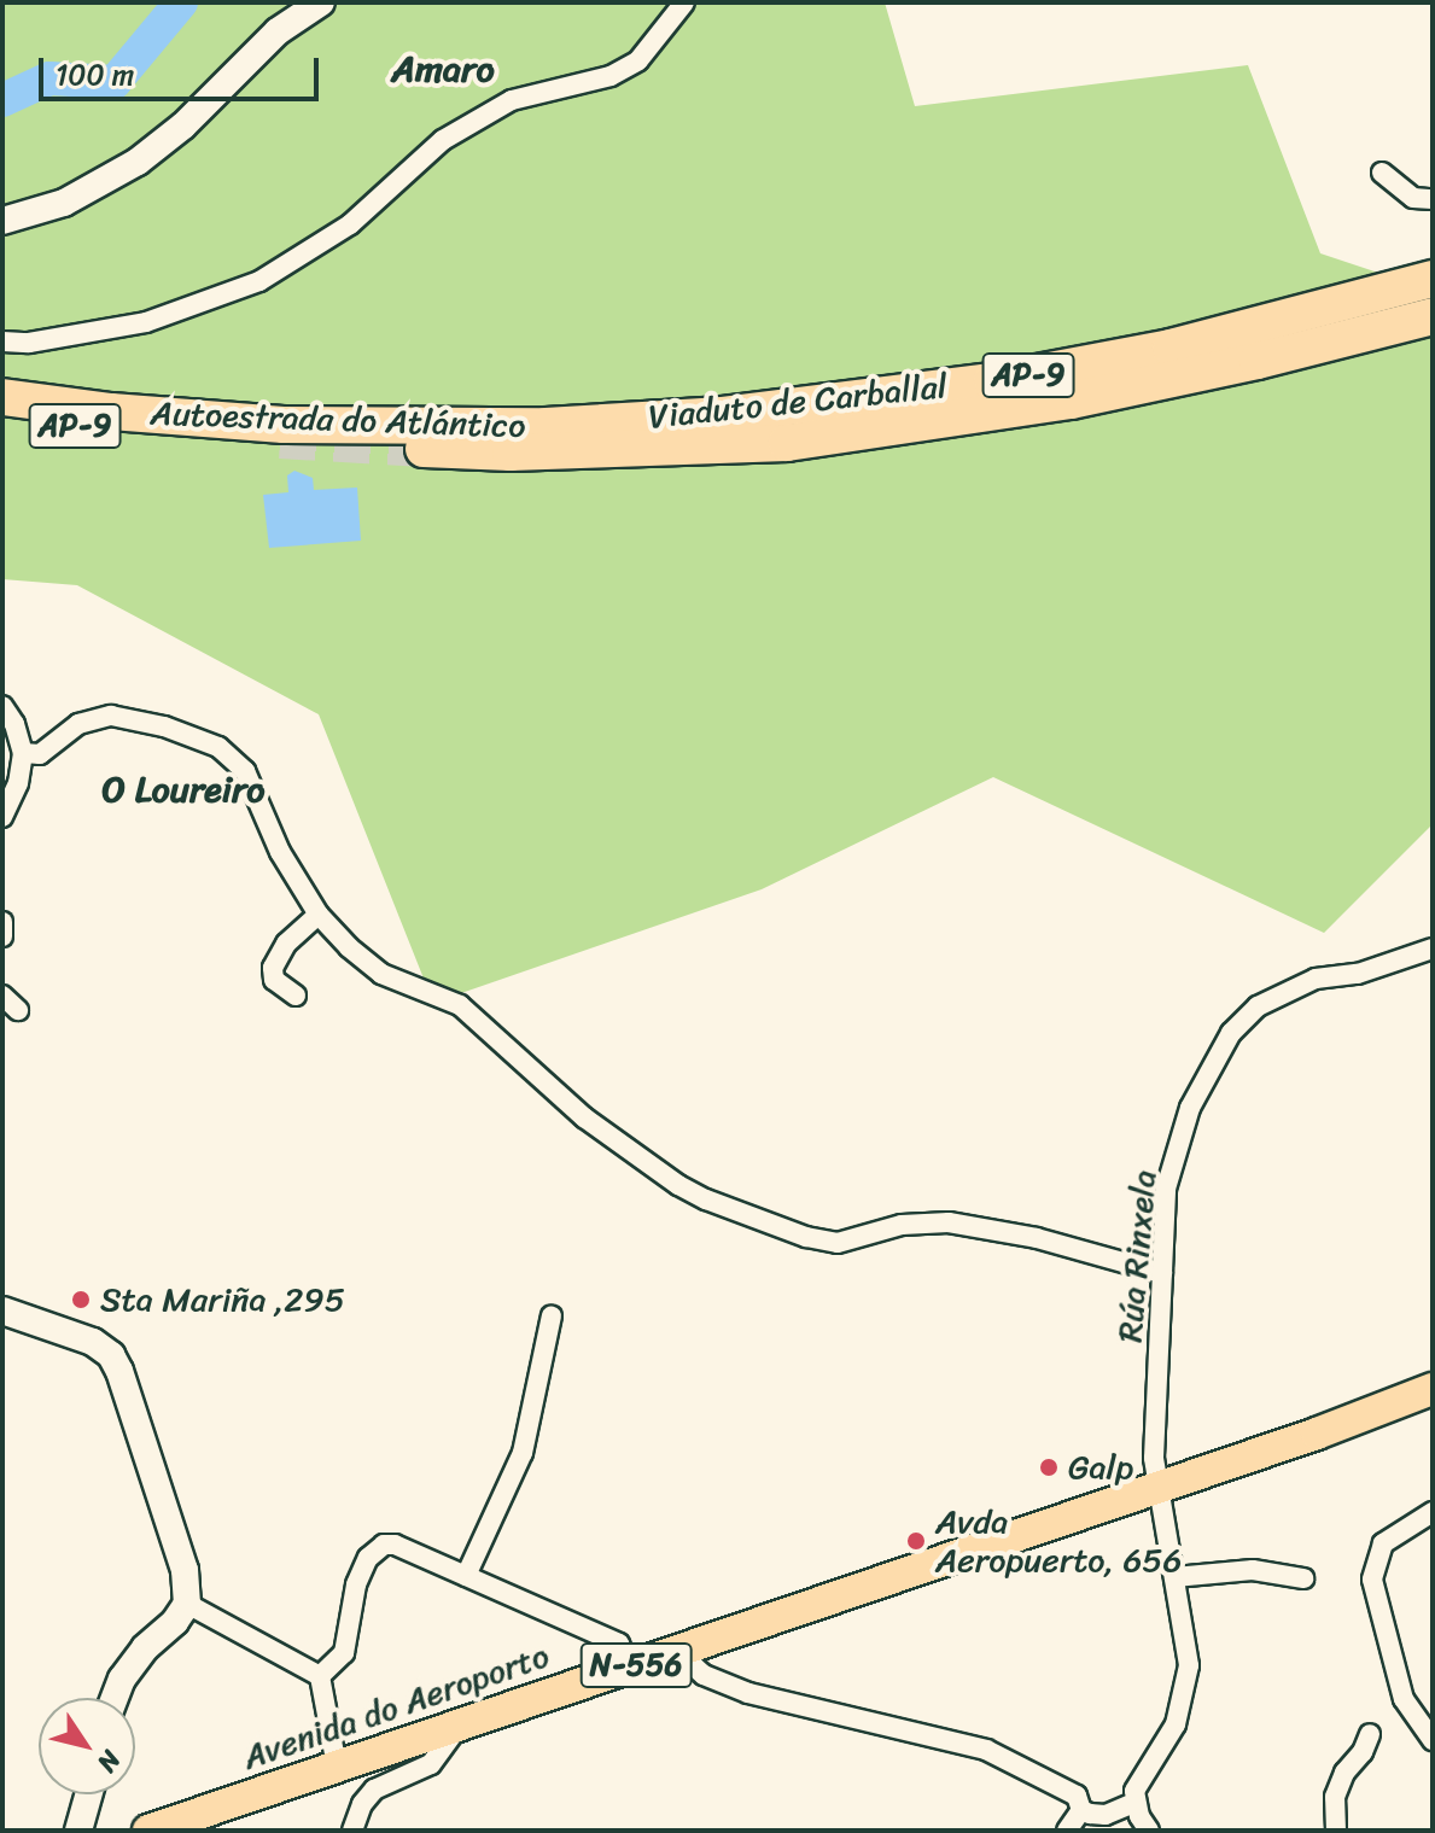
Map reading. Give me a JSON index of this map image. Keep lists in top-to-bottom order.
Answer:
{
  "streets": {
    "highway": ["AP-9", "Viaduto de Carballal", "Autoestrada do Atlántico"],
    "main road": ["N-556", "Avenida do Aeroporto"],
    "street": ["Rúa Rinxela"]
  },
  "crossings": [
    ["Viaduto de Carballal", "Autoestrada do Atlántico"],
    ["Rúa Rinxela", "Avenida do Aeroporto"]
  ],
  "districts": ["Amaro", "O Loureiro"],
  "places": ["Sta Mariña ,295", "Galp", "Avda Aeropuerto, 656"],
  "scale_bar": "100 m",
  "north": "bottom right"
}
